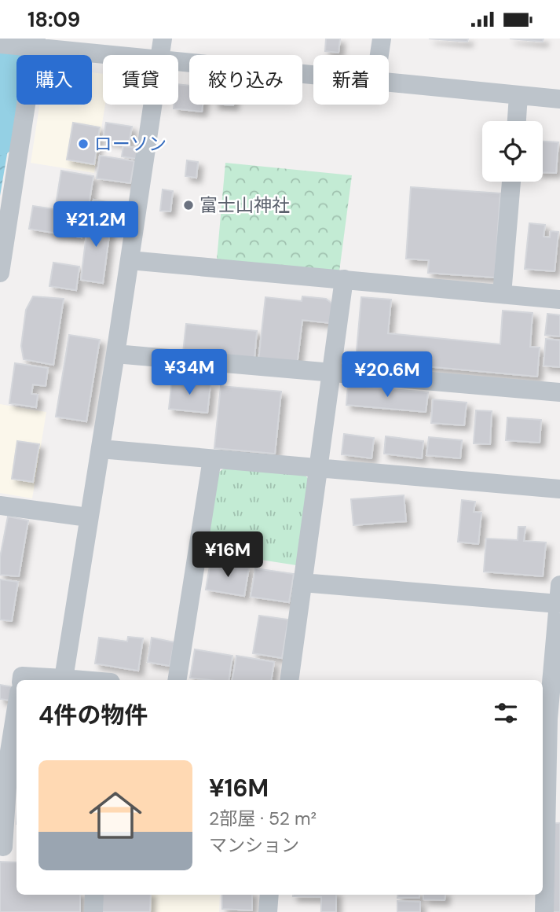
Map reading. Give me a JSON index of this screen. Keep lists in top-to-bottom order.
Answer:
{
  "places": ["ローソン", "富士山神社"],
  "page": {
    "status": "18:09",
    "chip": [
      "購入",
      "賃貸",
      "絞り込み",
      "新着"
    ],
    "price": [
      "¥21.2M",
      "¥34M",
      "¥20.6M",
      "¥16M"
    ],
    "heading": "4件の物件",
    "list": [
      {
        "name": "¥16M",
        "note": "2部屋 · 52 m² · マンション"
      }
    ]
  }
}
